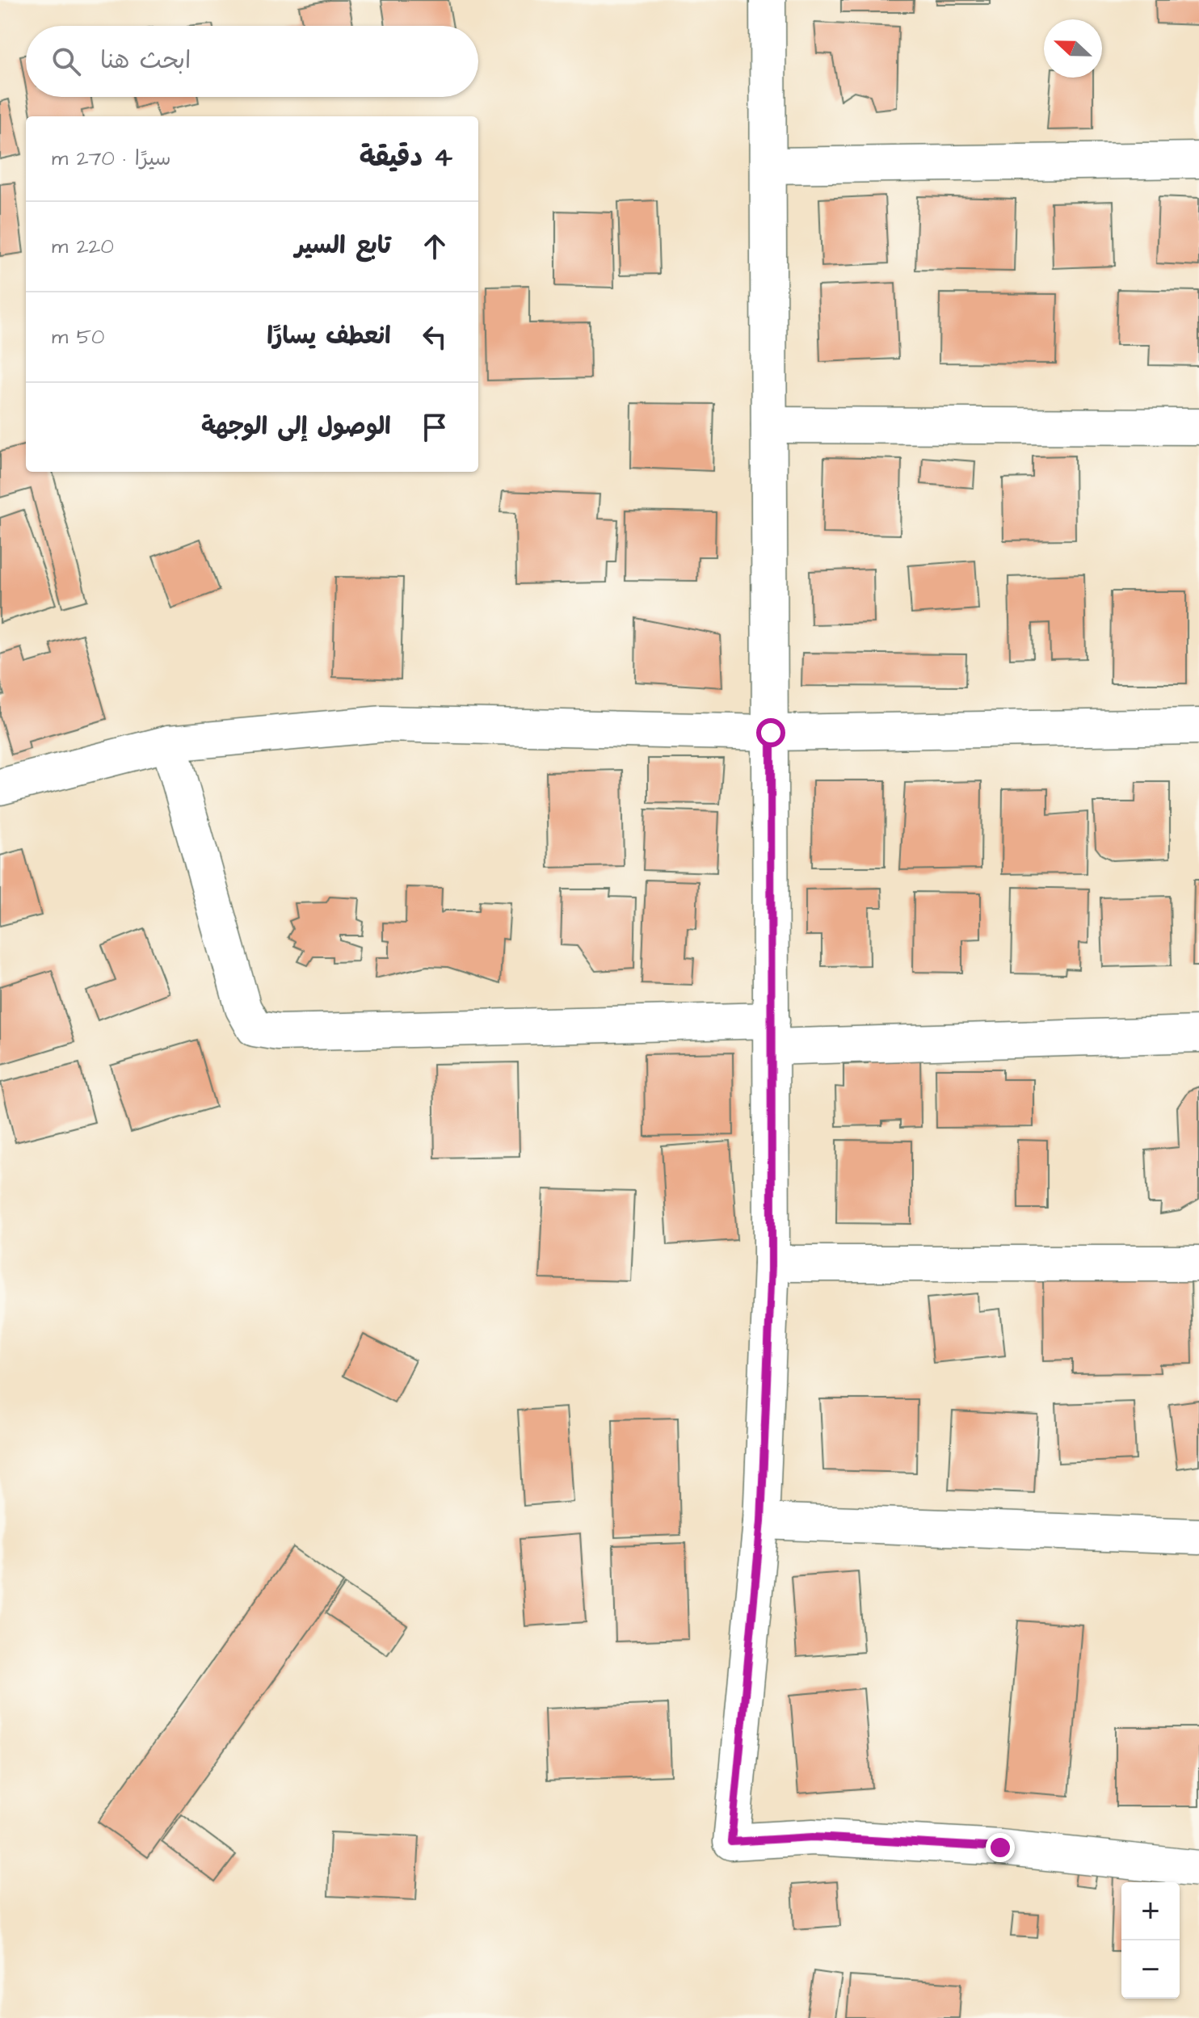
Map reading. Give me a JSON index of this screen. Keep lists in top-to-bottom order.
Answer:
{
  "north": "left",
  "page": {
    "search": "ابحث هنا",
    "heading": ["4 دقيقة", "سيرًا · 270 m"],
    "list": [
      ["تابع السير", "220 m"],
      ["انعطف يسارًا", "50 m"],
      "الوصول إلى الوجهة"
    ],
    "map_buttons": ["+", "−"]
  }
}
